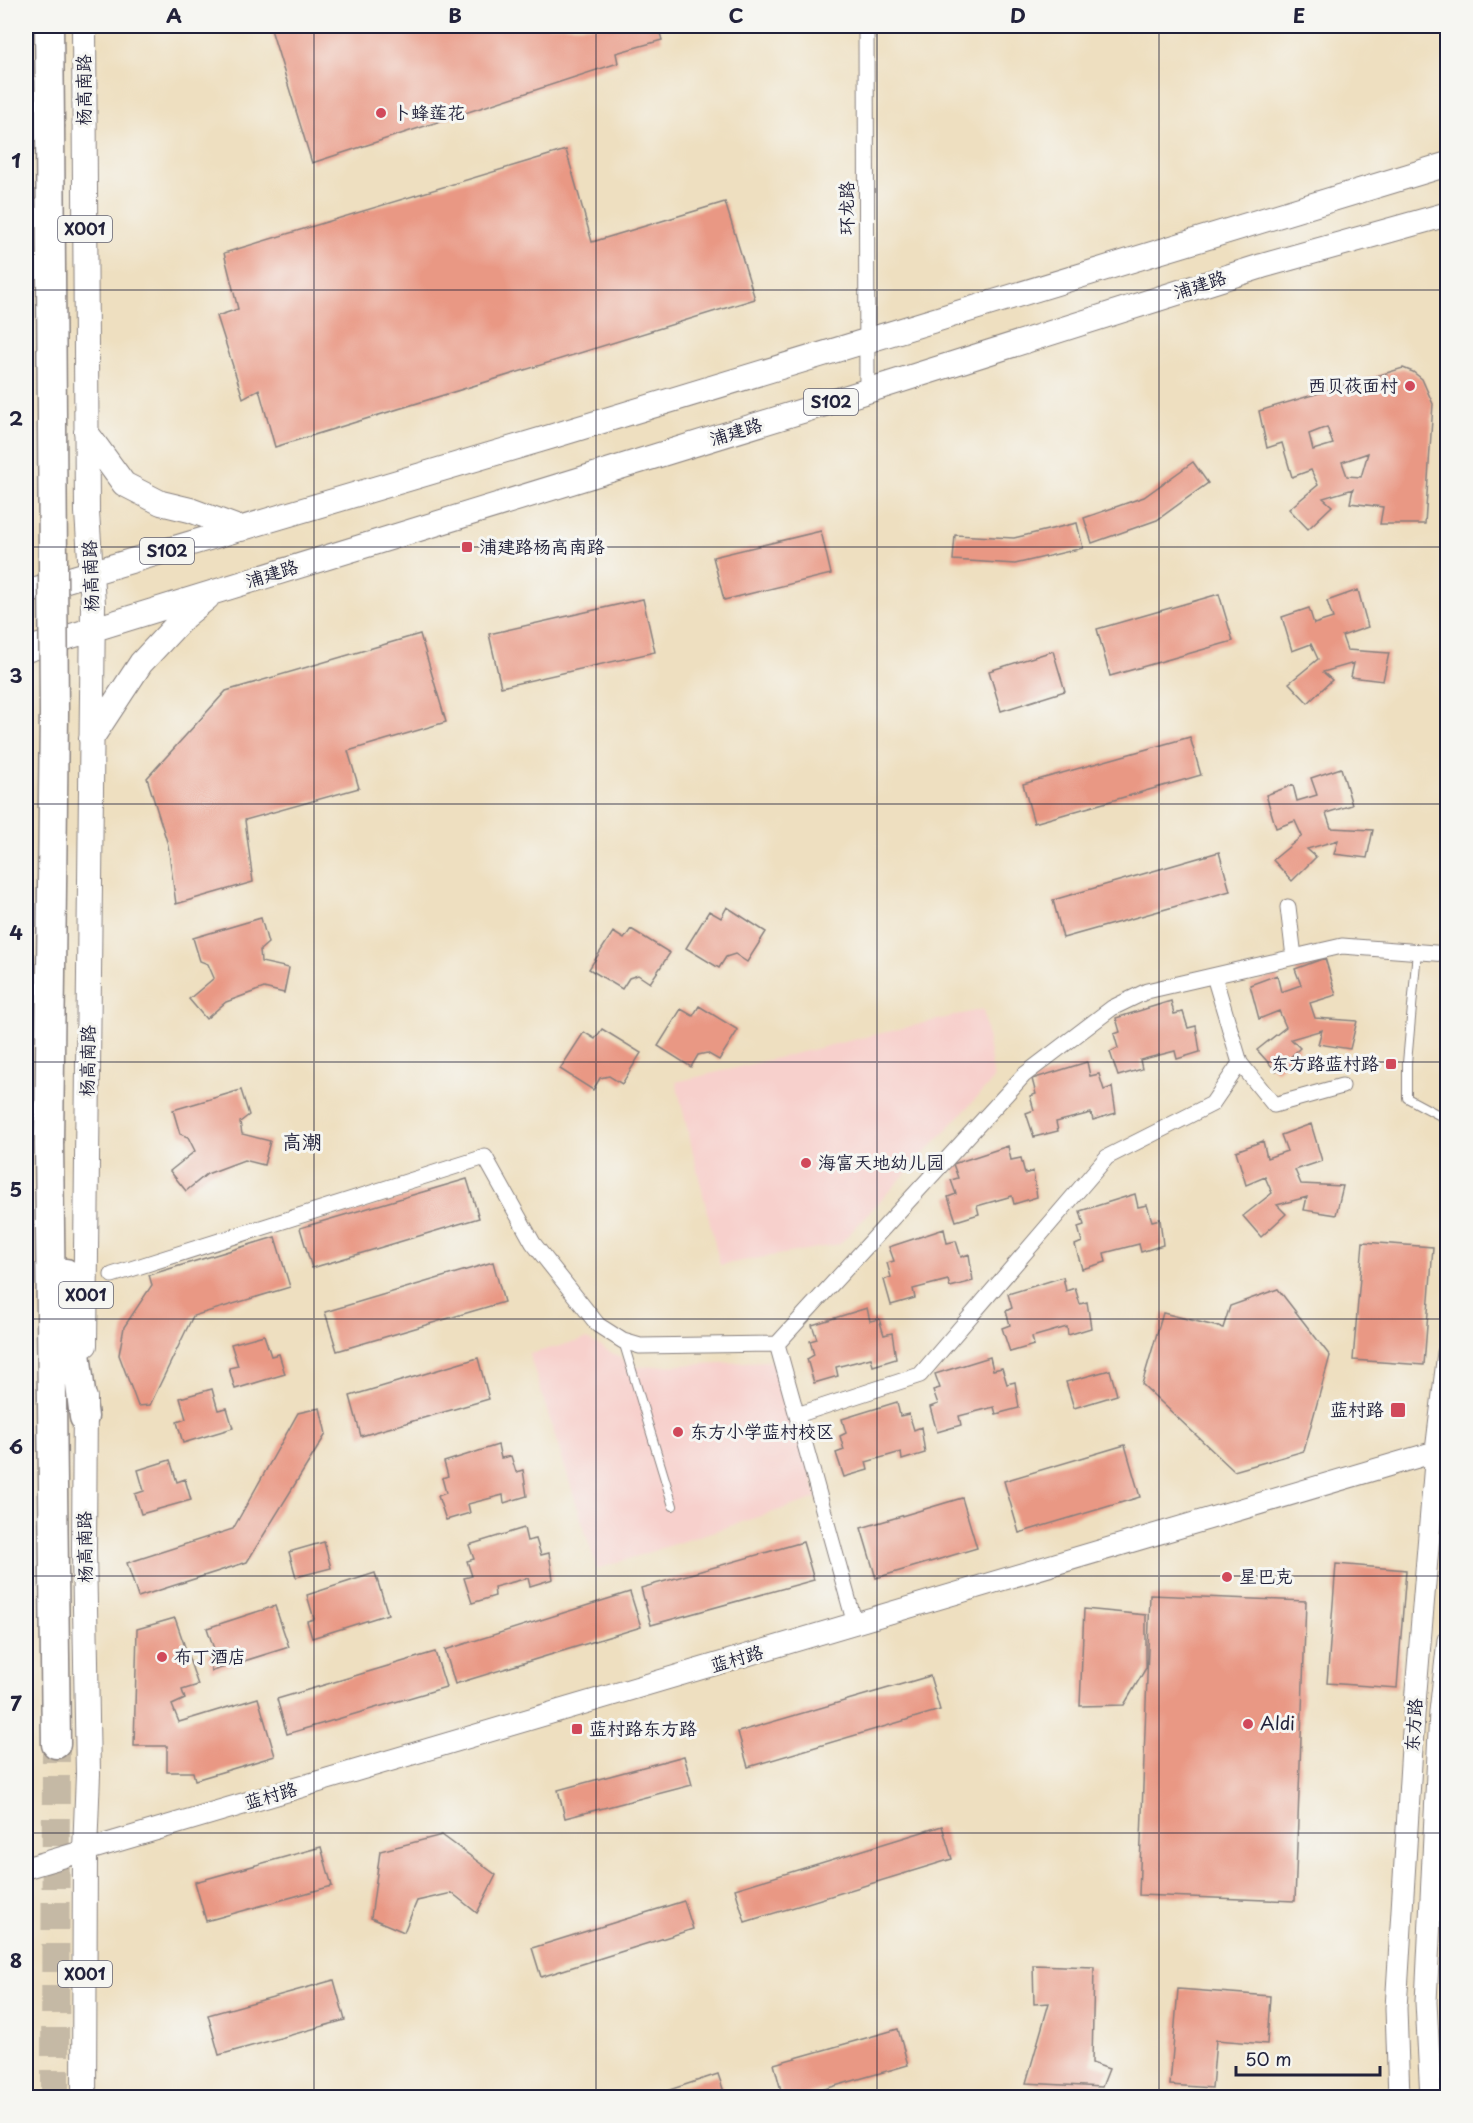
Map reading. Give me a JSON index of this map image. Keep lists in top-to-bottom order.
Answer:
{
  "streets": {
    "highway": ["杨高南路", "X001"],
    "main road": ["浦建路", "S102"],
    "street": ["环龙路", "蓝村路", "东方路"]
  },
  "crossings": [
    ["杨高南路", "浦建路"],
    ["杨高南路", "S102"],
    ["杨高南路", "蓝村路"],
    ["环龙路", "浦建路"],
    ["环龙路", "S102"],
    ["蓝村路", "东方路"]
  ],
  "districts": ["高潮"],
  "places": {
    "other": [
      "卜蜂莲花",
      "西贝莜面村",
      "海富天地幼儿园",
      "东方小学蓝村校区",
      "星巴克",
      "布丁酒店",
      "Aldi"
    ],
    "transit": [
      "浦建路杨高南路",
      "东方路蓝村路",
      "蓝村路",
      "蓝村路东方路"
    ]
  },
  "scale_bar": "50 m",
  "grid": {
    "columns": [
      "A",
      "B",
      "C",
      "D",
      "E"
    ],
    "rows": [
      "1",
      "2",
      "3",
      "4",
      "5",
      "6",
      "7",
      "8"
    ]
  }
}
